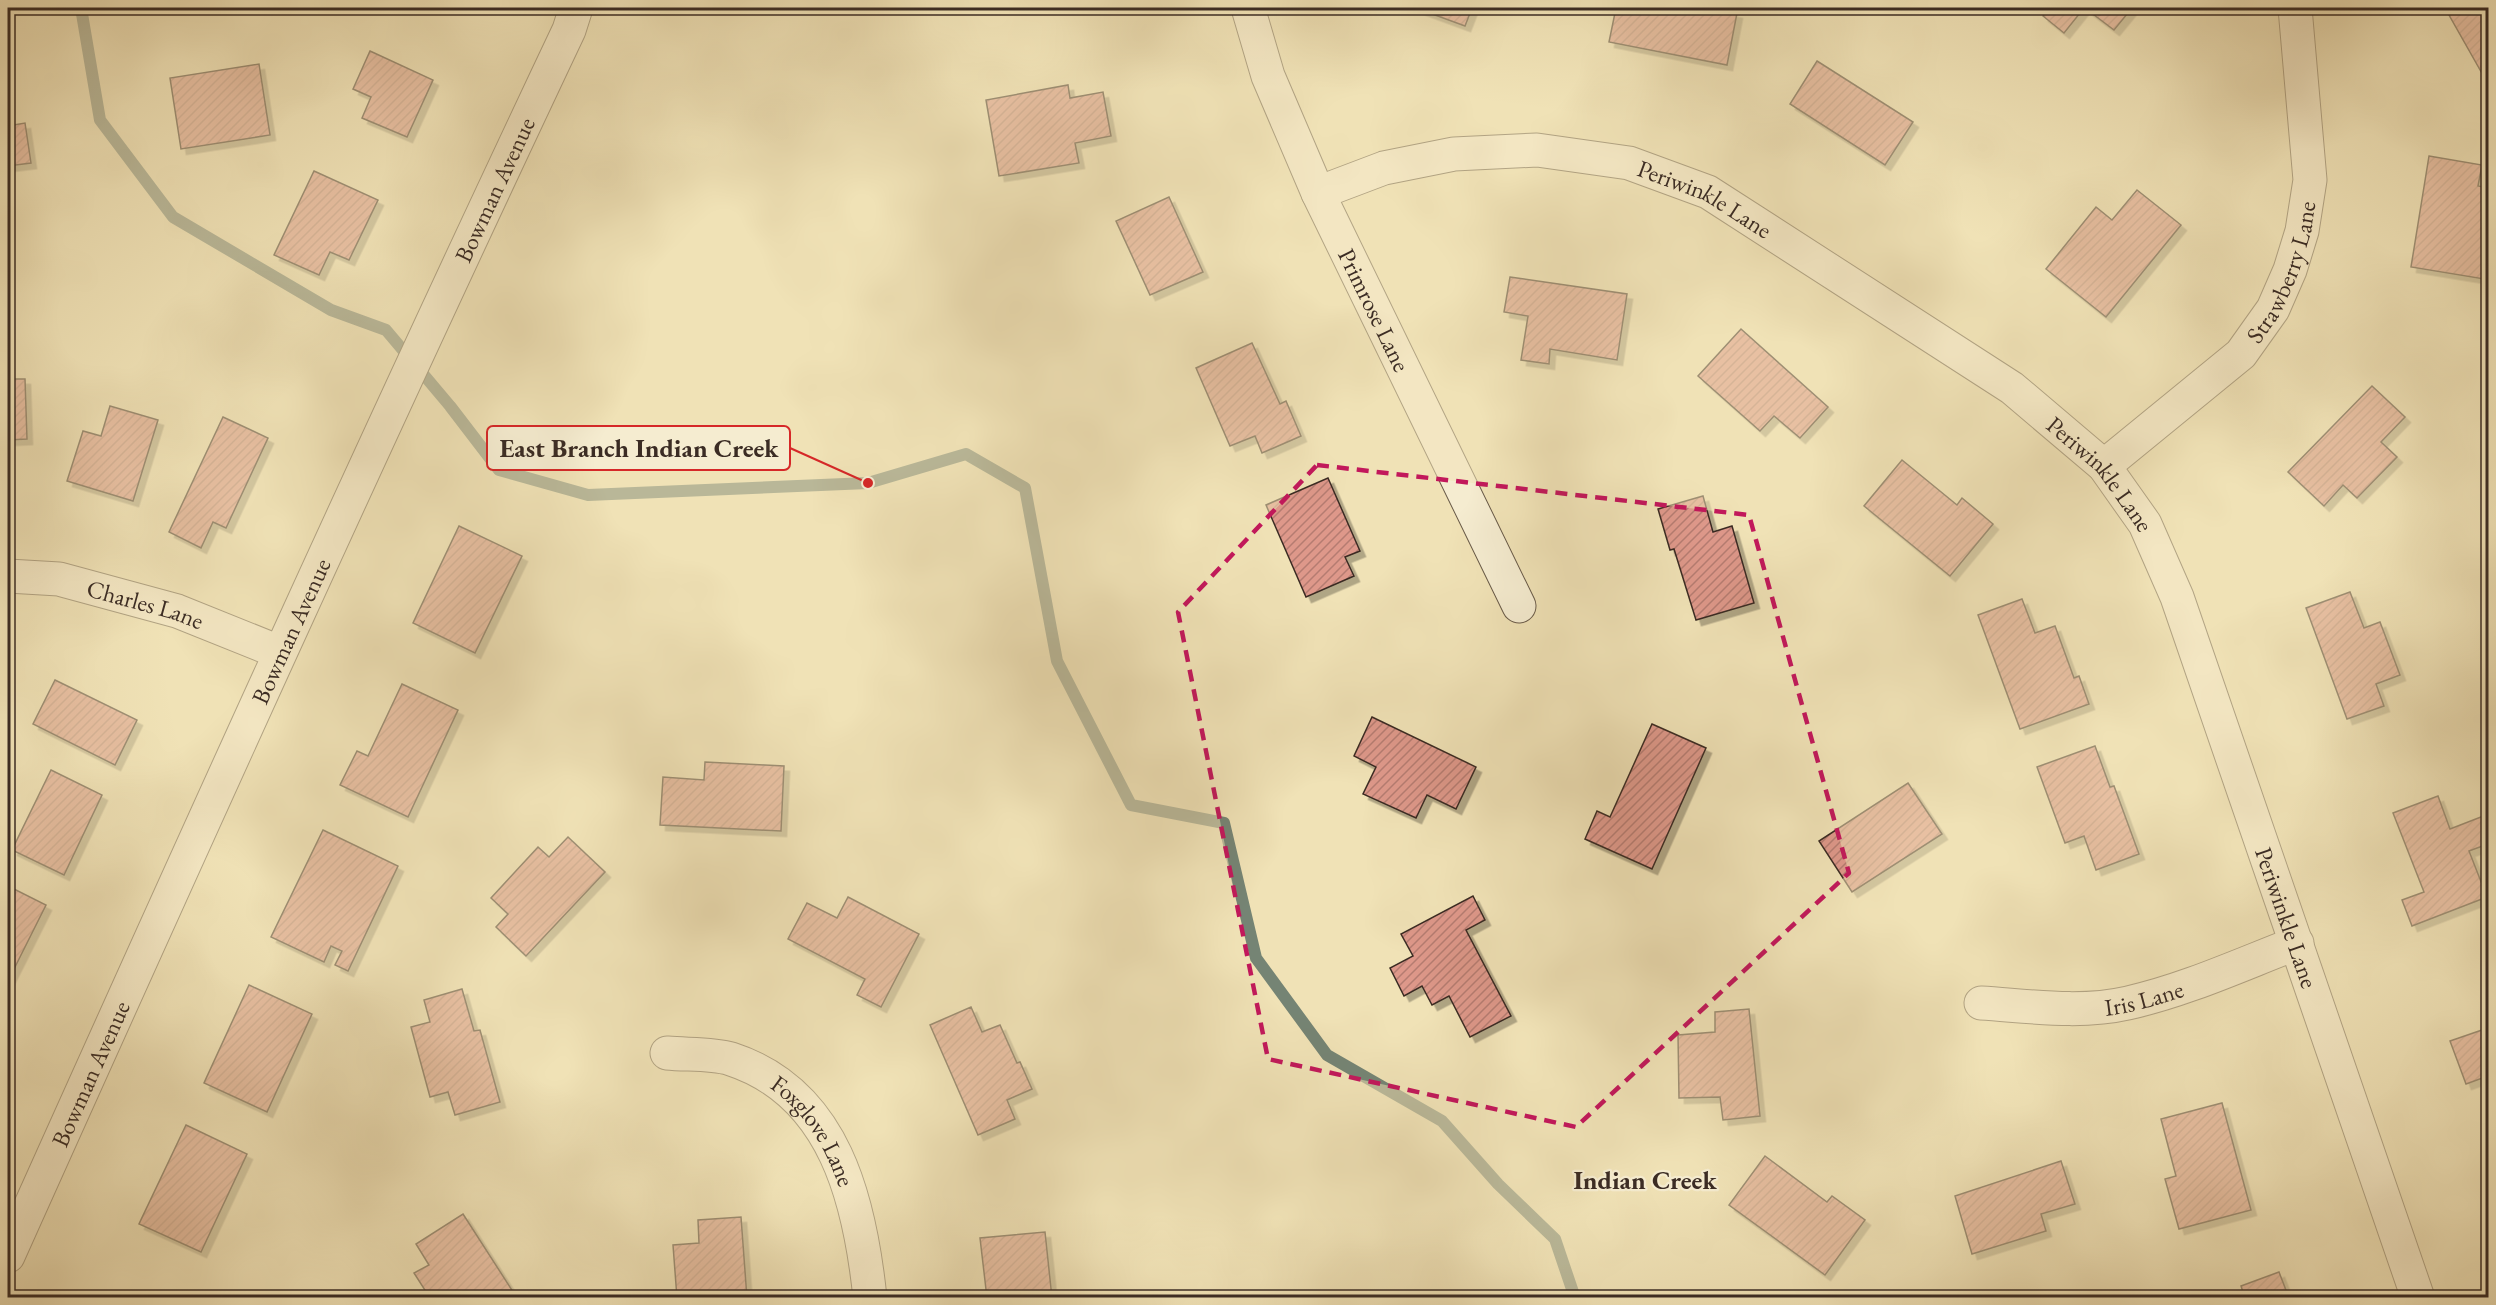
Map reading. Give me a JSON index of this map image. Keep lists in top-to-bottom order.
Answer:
{
  "streets": {
    "street": [
      "Bowman Avenue",
      "Periwinkle Lane",
      "Strawberry Lane",
      "Primrose Lane",
      "Charles Lane",
      "Iris Lane",
      "Foxglove Lane"
    ]
  },
  "crossings": [
    ["Bowman Avenue", "Charles Lane"],
    ["Periwinkle Lane", "Strawberry Lane"],
    ["Periwinkle Lane", "Primrose Lane"],
    ["Periwinkle Lane", "Iris Lane"]
  ],
  "districts": ["Indian Creek"],
  "places": ["East Branch Indian Creek"]
}
